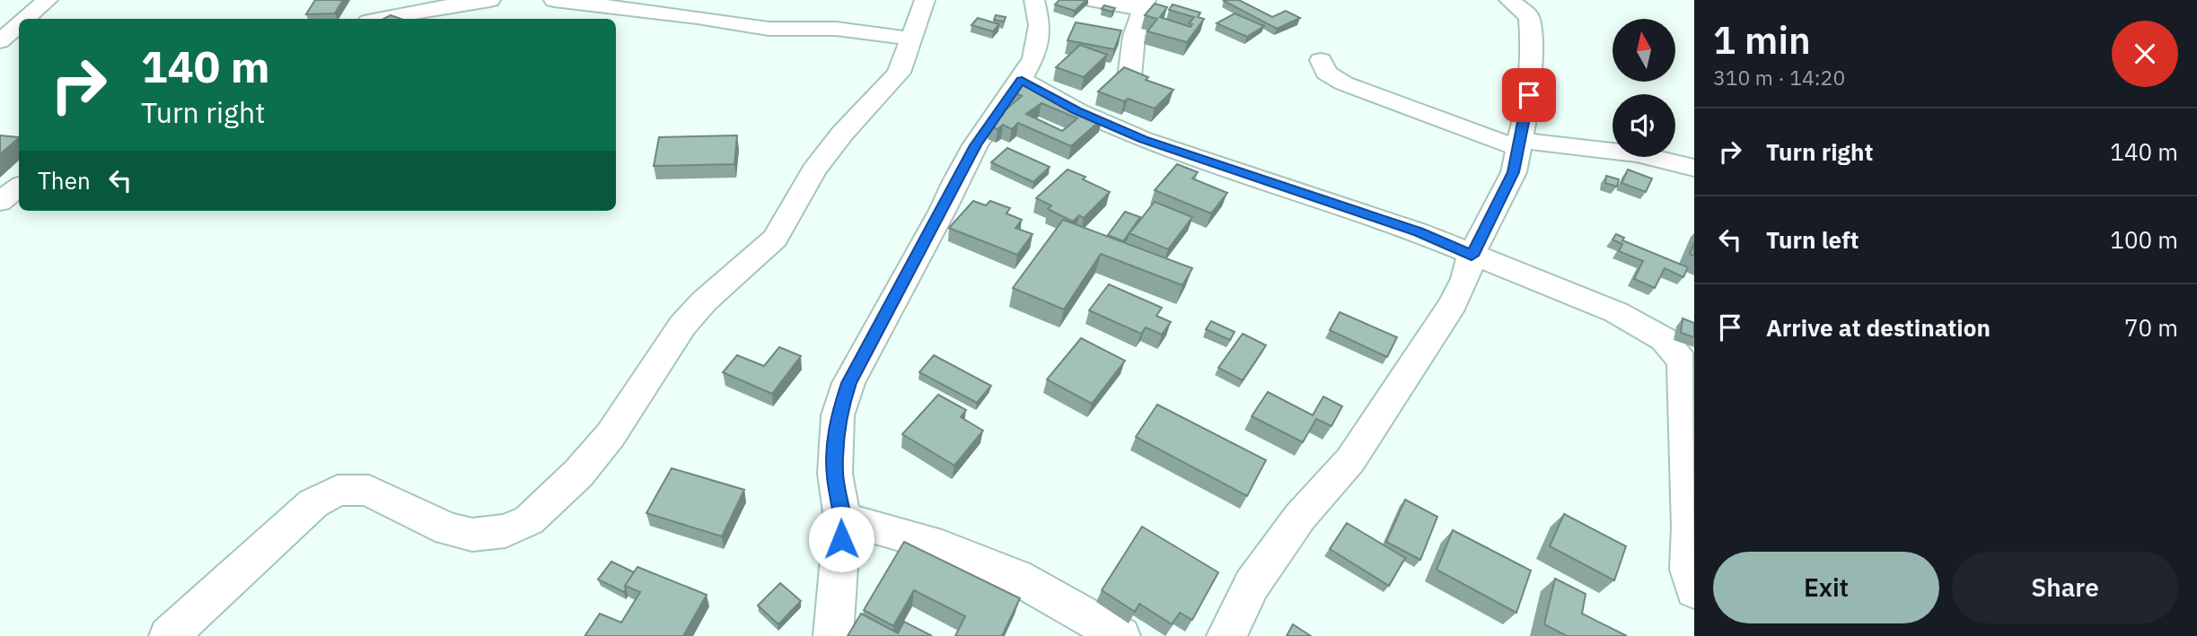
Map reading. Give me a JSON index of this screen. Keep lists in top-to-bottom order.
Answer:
{
  "north": "top",
  "page": {
    "heading": ["1 min", "310 m · 14:20"],
    "turn": ["140 m", "Turn right"],
    "list": [
      {
        "name": "Turn right",
        "value": "140 m"
      },
      {
        "name": "Turn left",
        "value": "100 m"
      },
      {
        "name": "Arrive at destination",
        "value": "70 m"
      }
    ],
    "then": "Then",
    "buttons": ["Exit", "Share"]
  }
}
